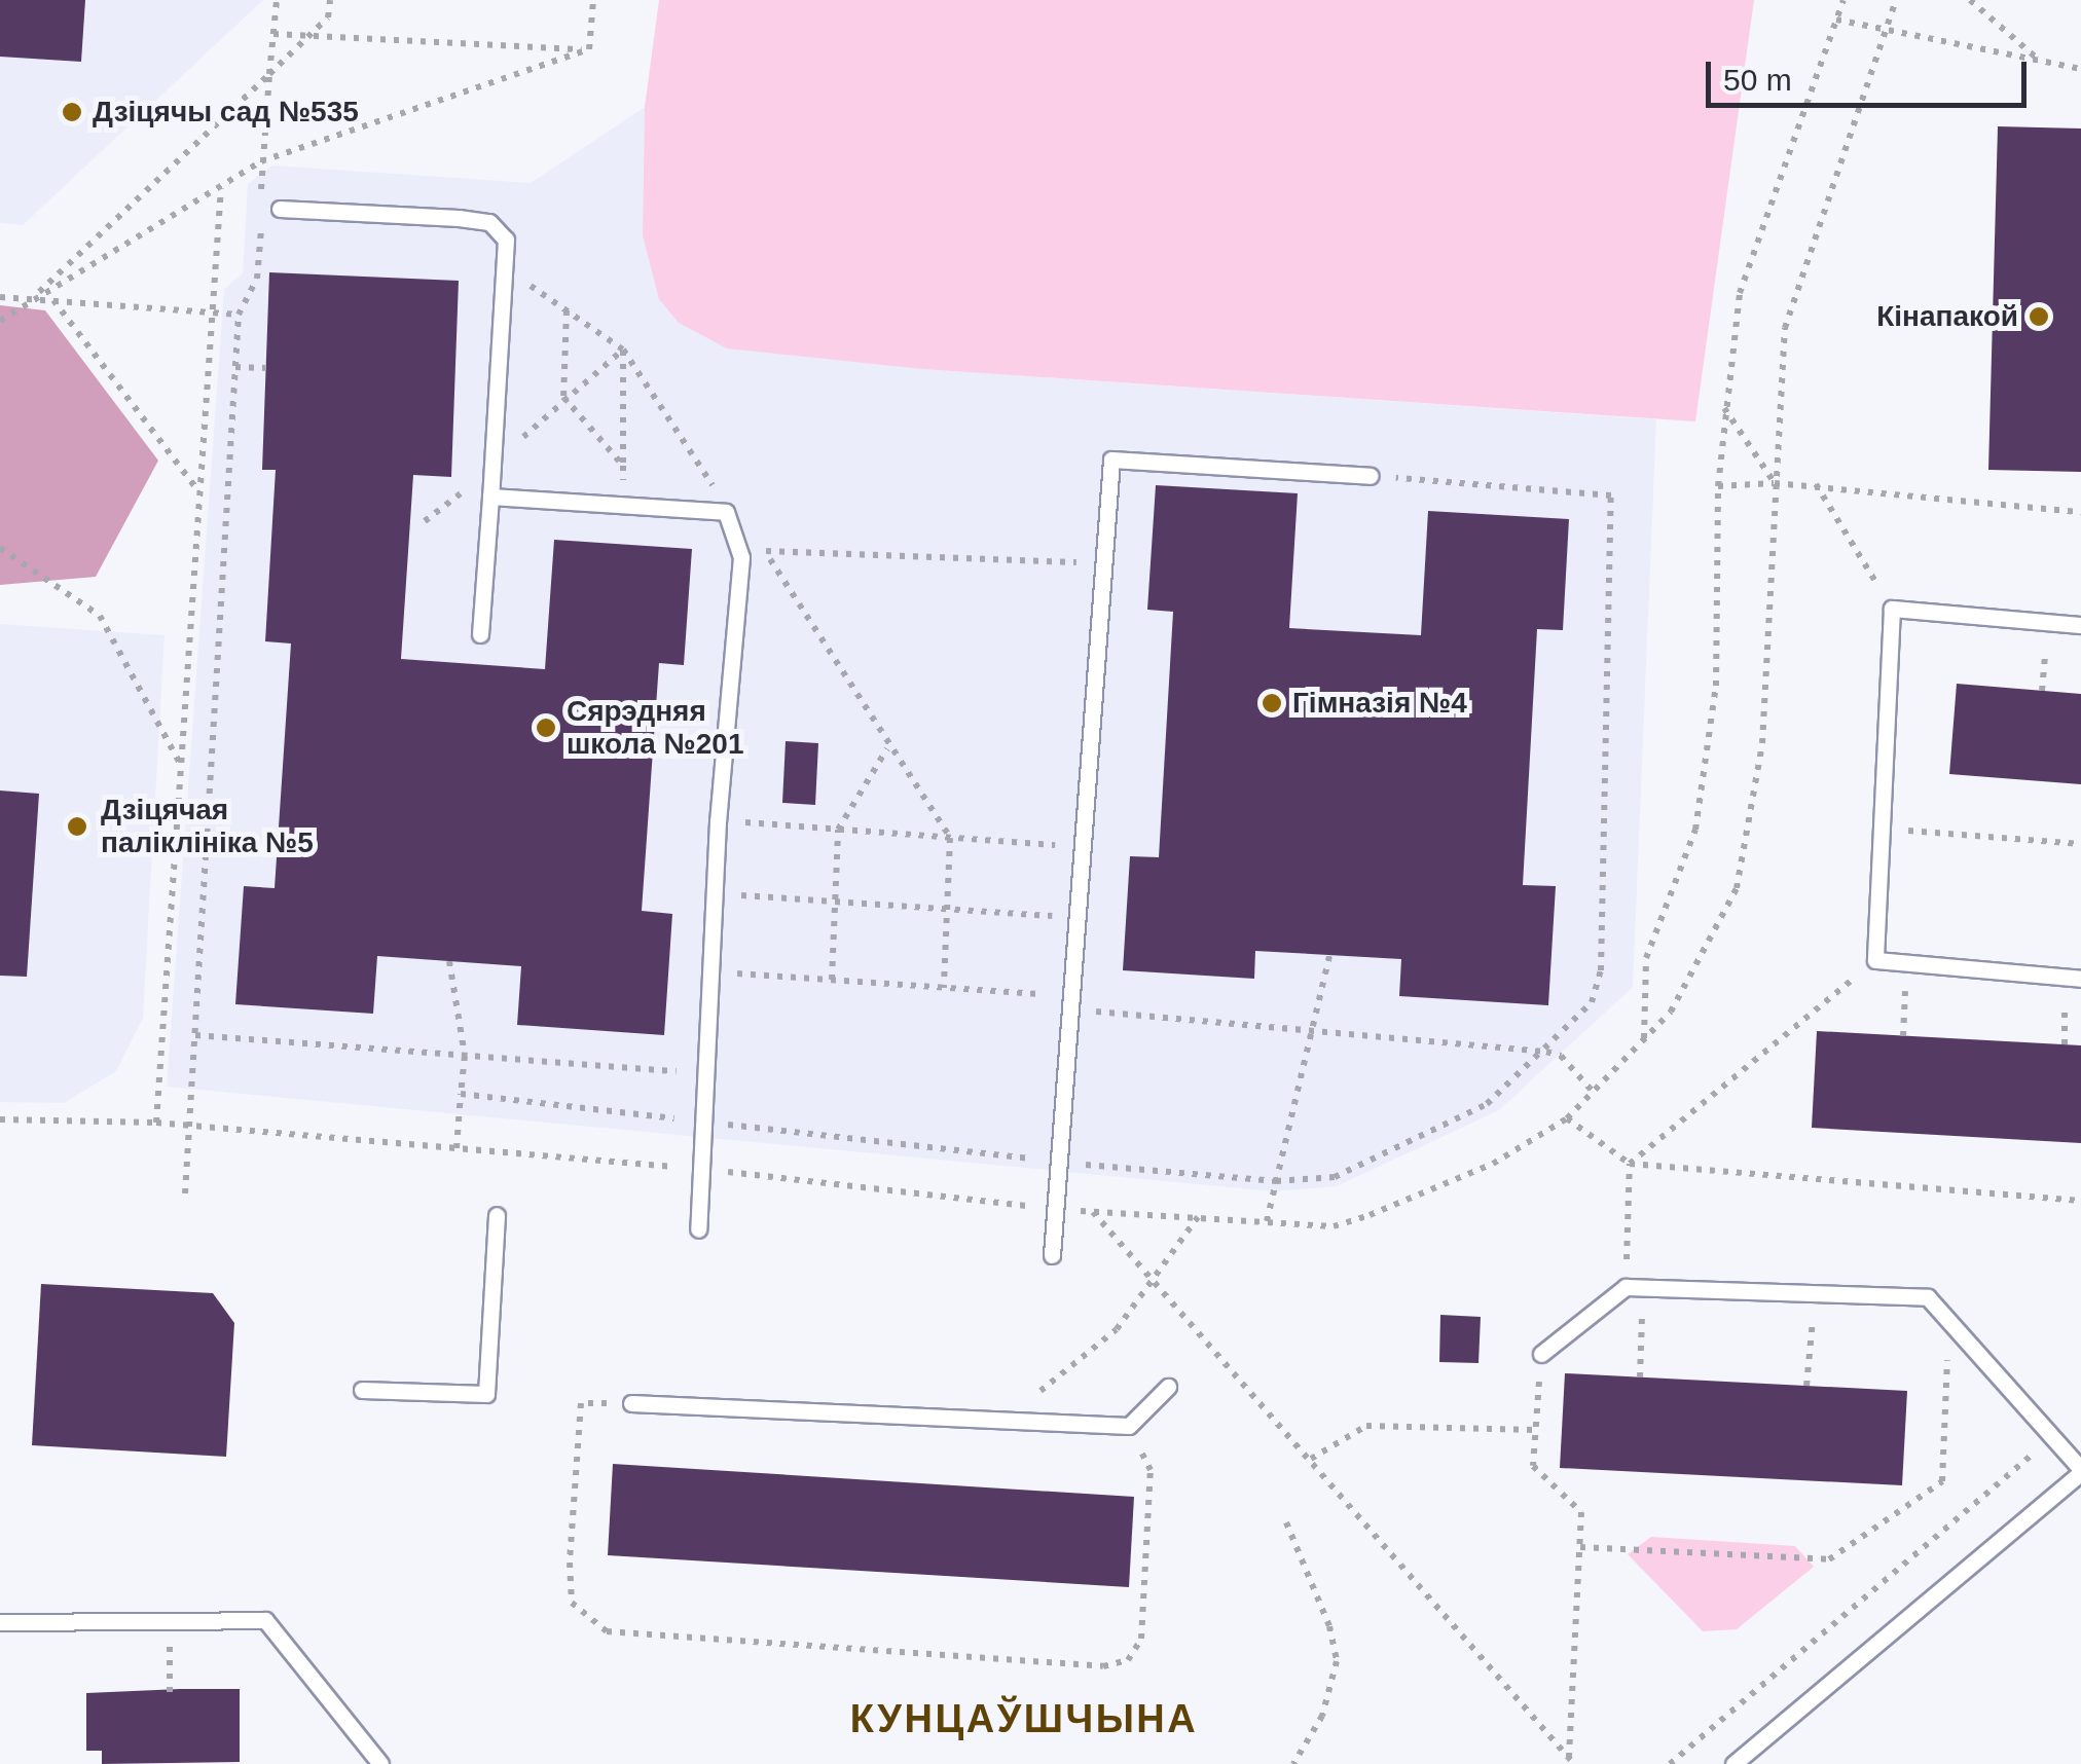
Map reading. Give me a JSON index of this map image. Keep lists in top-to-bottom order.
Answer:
{
  "districts": ["КУНЦАЎШЧЫНА"],
  "places": [
    "Дзіцячы сад №535",
    "Кінапакой",
    "Гімназія №4",
    "Сярэдняя школа №201",
    "Дзіцячая паліклініка №5"
  ],
  "scale_bar": "50 m"
}
